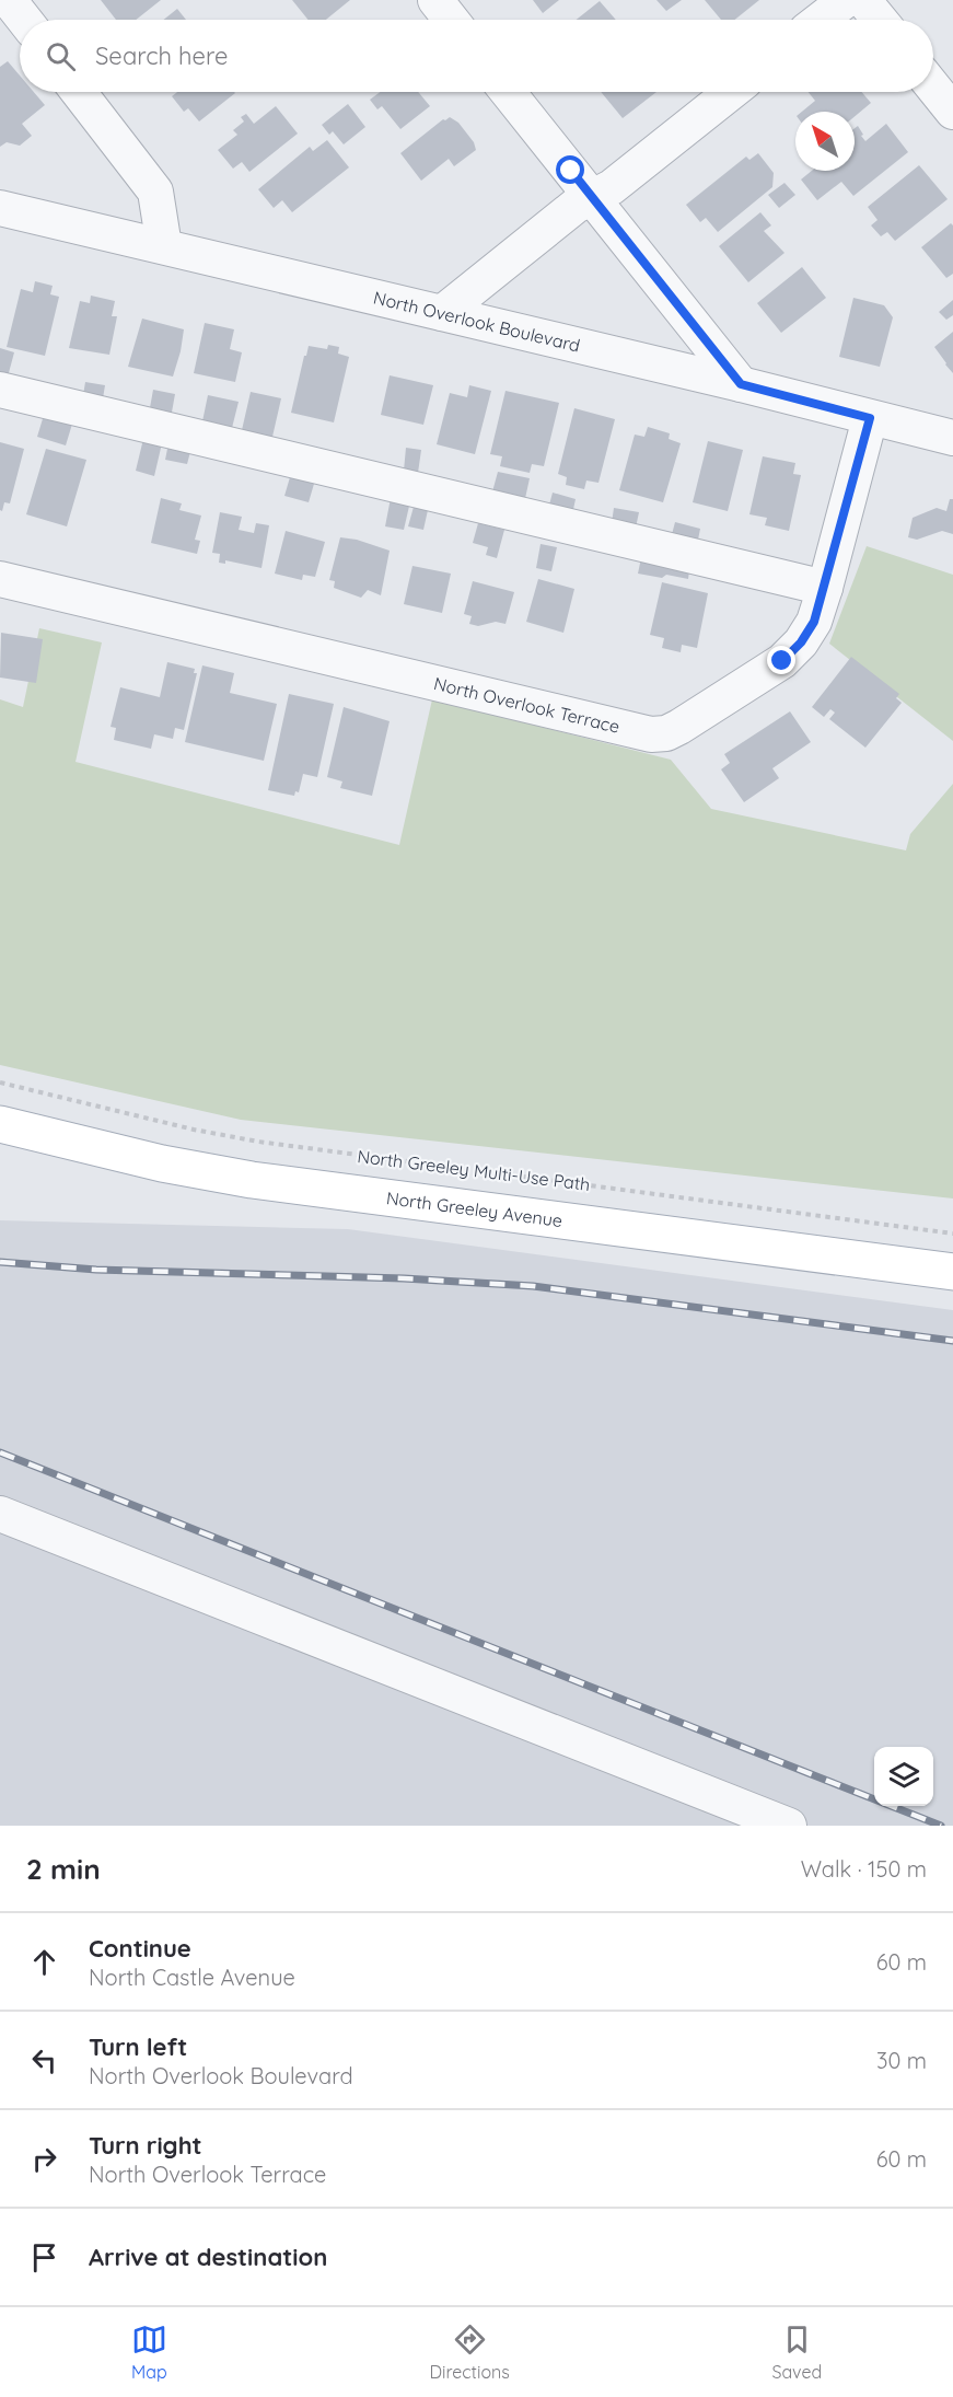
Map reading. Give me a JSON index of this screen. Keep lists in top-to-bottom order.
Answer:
{
  "streets": {
    "main road": ["North Greeley Avenue"],
    "street": ["North Overlook Boulevard", "North Overlook Terrace"],
    "path": ["North Greeley Multi-Use Path"]
  },
  "crossings": [
    ["North Overlook Boulevard", "North Overlook Terrace"]
  ],
  "north": "top left",
  "page": {
    "search": "Search here",
    "heading": ["2 min", "Walk · 150 m"],
    "list": [
      ["Continue", "North Castle Avenue", "60 m"],
      ["Turn left", "North Overlook Boulevard", "30 m"],
      ["Turn right", "North Overlook Terrace", "60 m"],
      "Arrive at destination"
    ],
    "nav": ["Map", "Directions", "Saved"]
  }
}
